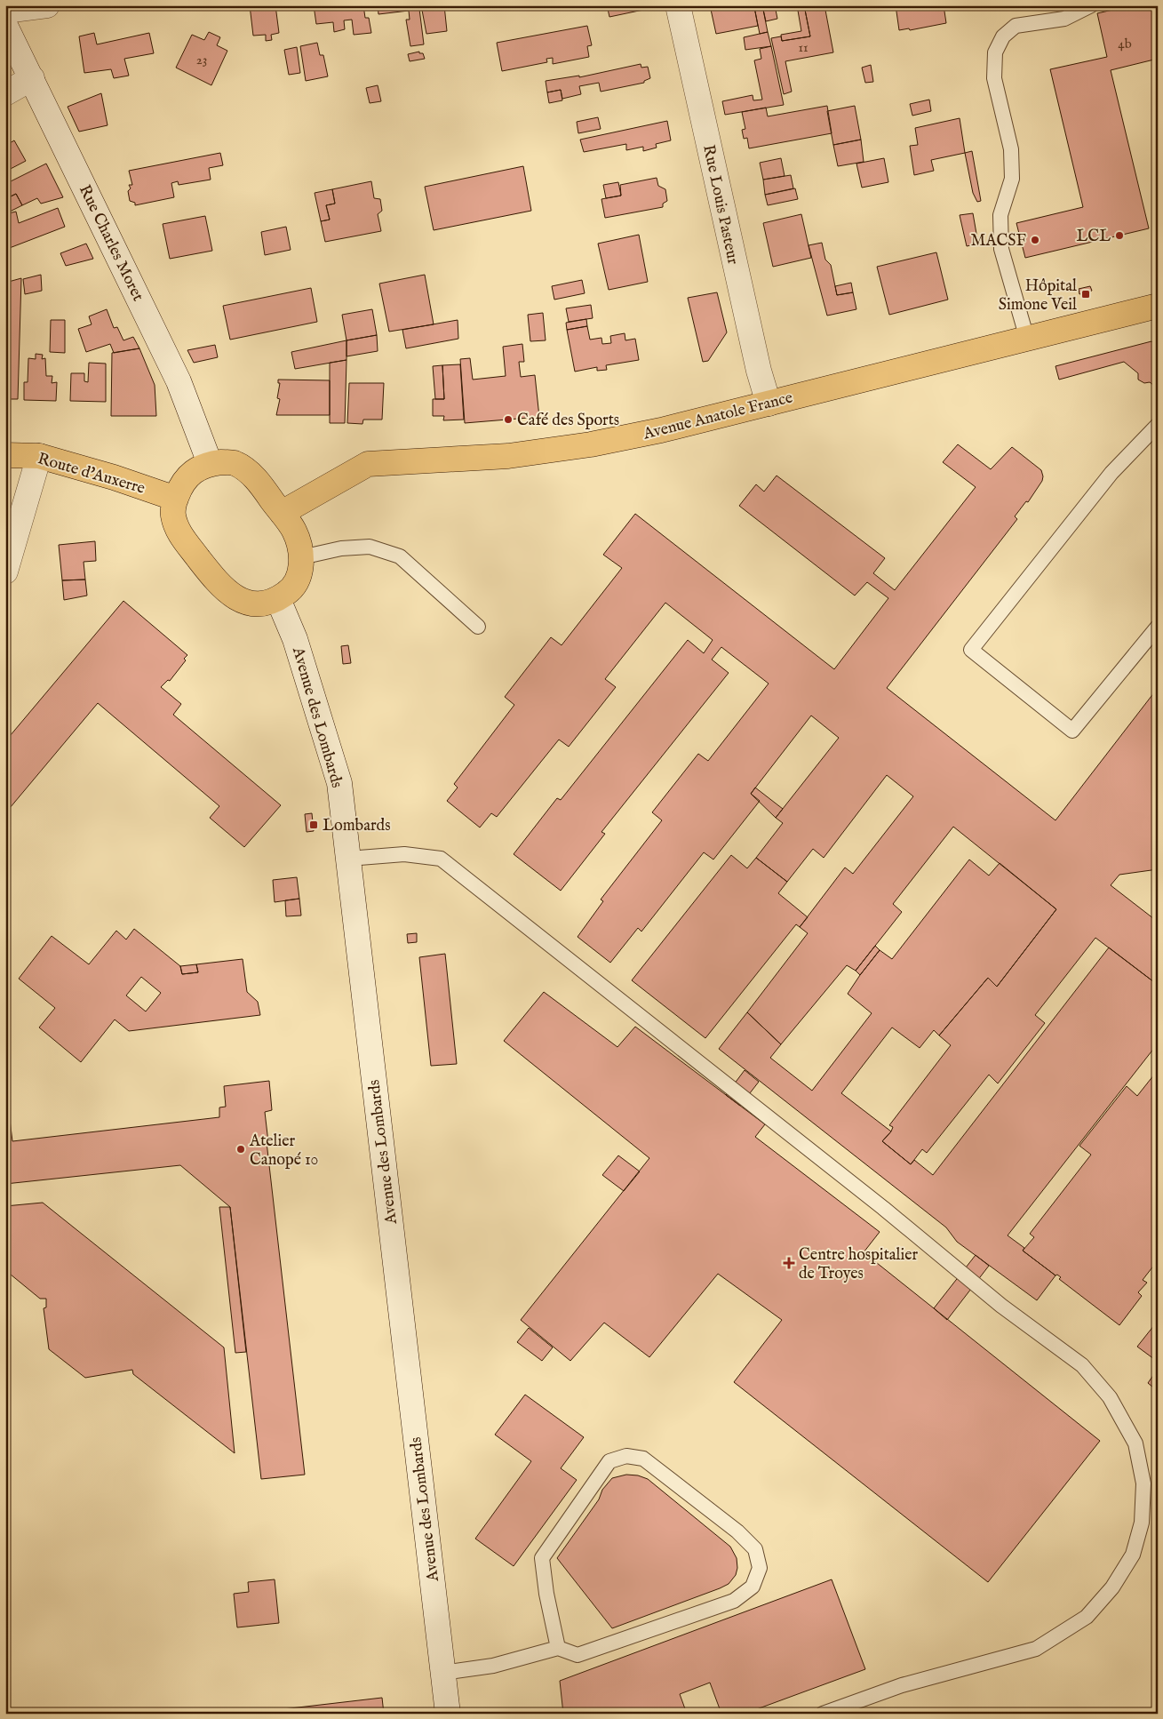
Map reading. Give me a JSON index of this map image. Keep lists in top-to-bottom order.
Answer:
{
  "streets": {
    "main road": ["Avenue Anatole France", "Route d'Auxerre"],
    "street": ["Rue Louis Pasteur", "Rue Charles Moret", "Avenue des Lombards"]
  },
  "crossings": [
    ["Rue Louis Pasteur", "Avenue Anatole France"],
    ["Rue Charles Moret", "Avenue Anatole France"],
    ["Rue Charles Moret", "Route d'Auxerre"],
    ["Rue Charles Moret", "Avenue des Lombards"],
    ["Avenue Anatole France", "Route d'Auxerre"],
    ["Avenue Anatole France", "Avenue des Lombards"],
    ["Route d'Auxerre", "Avenue des Lombards"]
  ],
  "places": {
    "other": [
      "LCL",
      "MACSF",
      "Café des Sports",
      "Atelier Canopé 10"
    ],
    "transit": ["Hôpital Simone Veil", "Lombards"],
    "health": ["Centre hospitalier de Troyes"]
  },
  "house_numbers": ["4b", "11", "23"]
}
